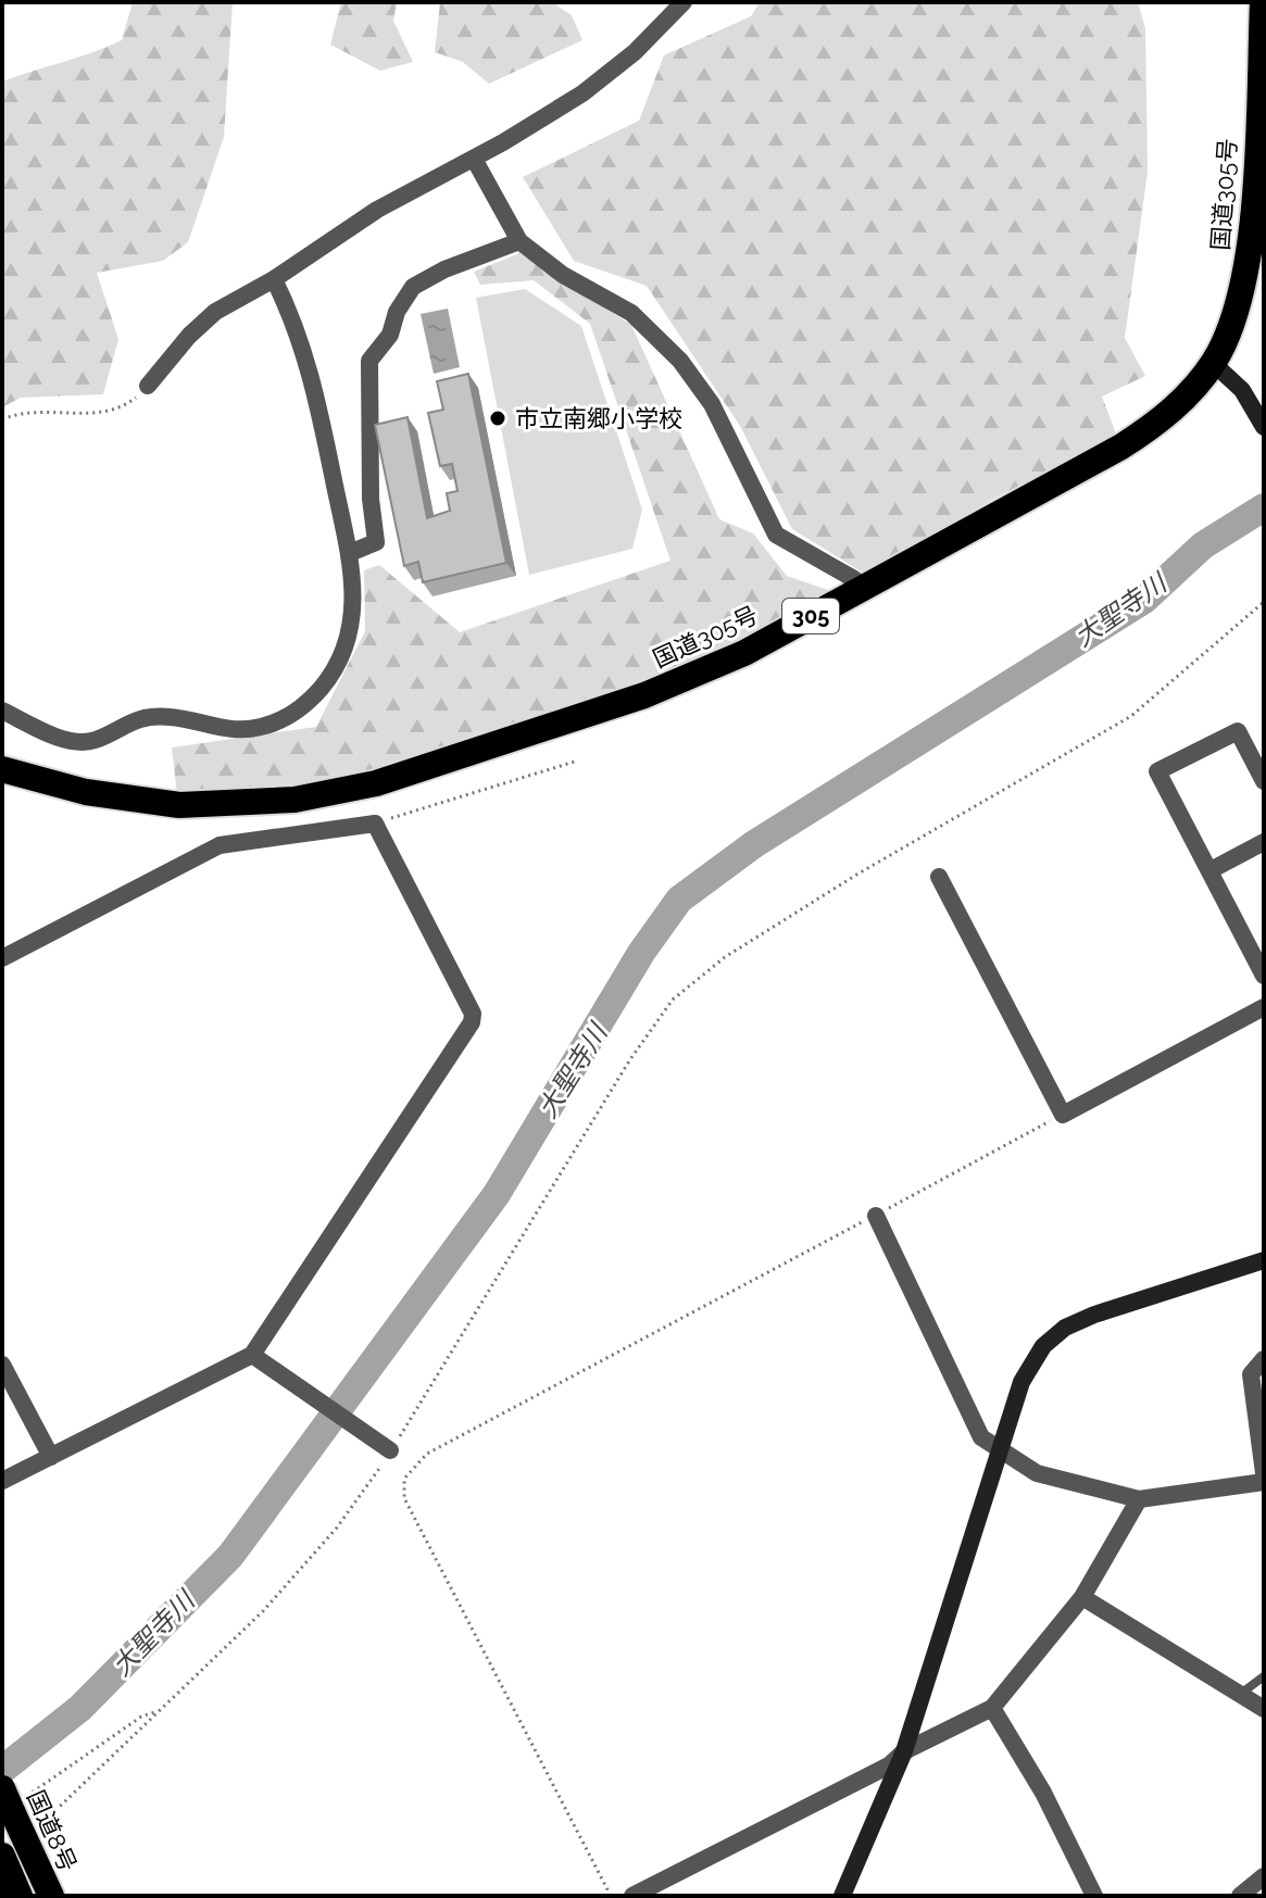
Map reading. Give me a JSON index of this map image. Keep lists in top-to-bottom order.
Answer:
{
  "streets": {
    "highway": ["国道305号", "305", "国道8号"]
  },
  "water": ["大聖寺川"],
  "places": ["市立南郷小学校"]
}
